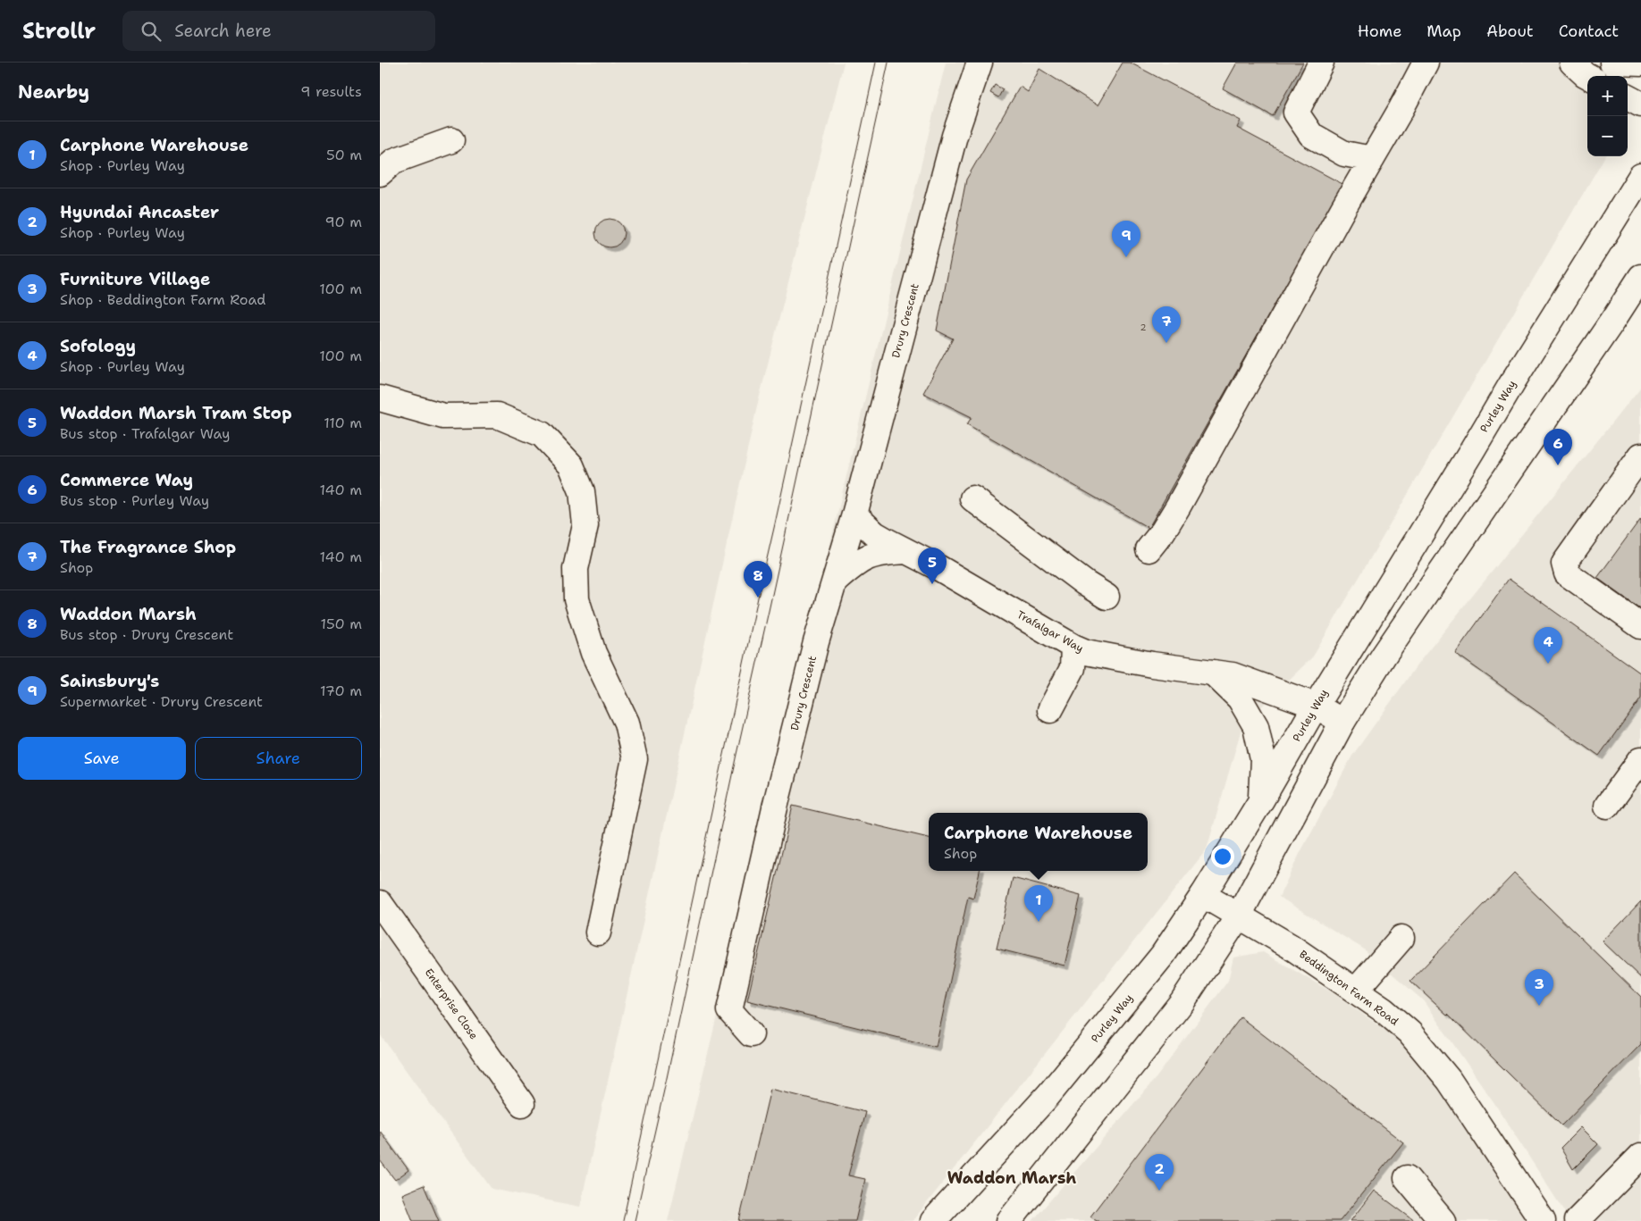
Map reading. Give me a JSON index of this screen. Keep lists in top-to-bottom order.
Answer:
{
  "streets": {
    "main road": [
      "Drury Crescent",
      "Purley Way",
      "Trafalgar Way",
      "Beddington Farm Road",
      "Enterprise Close"
    ]
  },
  "crossings": [
    ["Drury Crescent", "Trafalgar Way"],
    ["Purley Way", "Trafalgar Way"],
    ["Purley Way", "Beddington Farm Road"]
  ],
  "districts": ["Waddon Marsh"],
  "house_numbers": ["2"],
  "page": {
    "header": "Strollr",
    "search": "Search here",
    "nav": [
      "Home",
      "Map",
      "About",
      "Contact"
    ],
    "heading": ["Nearby", "9 results"],
    "map_buttons": ["+", "−"],
    "list": [
      {
        "mark": "1",
        "name": "Carphone Warehouse",
        "note": "Shop · Purley Way",
        "value": "50 m"
      },
      {
        "mark": "2",
        "name": "Hyundai Ancaster",
        "note": "Shop · Purley Way",
        "value": "90 m"
      },
      {
        "mark": "3",
        "name": "Furniture Village",
        "note": "Shop · Beddington Farm Road",
        "value": "100 m"
      },
      {
        "mark": "4",
        "name": "Sofology",
        "note": "Shop · Purley Way",
        "value": "100 m"
      },
      {
        "mark": "5",
        "name": "Waddon Marsh Tram Stop",
        "note": "Bus stop · Trafalgar Way",
        "value": "110 m"
      },
      {
        "mark": "6",
        "name": "Commerce Way",
        "note": "Bus stop · Purley Way",
        "value": "140 m"
      },
      {
        "mark": "7",
        "name": "The Fragrance Shop",
        "note": "Shop",
        "value": "140 m"
      },
      {
        "mark": "8",
        "name": "Waddon Marsh",
        "note": "Bus stop · Drury Crescent",
        "value": "150 m"
      },
      {
        "mark": "9",
        "name": "Sainsbury's",
        "note": "Supermarket · Drury Crescent",
        "value": "170 m"
      }
    ],
    "pins": [
      "9",
      "7",
      "6",
      "5",
      "8",
      "4",
      "1",
      "3",
      "2"
    ],
    "buttons": ["Save", "Share"],
    "popup": ["Carphone Warehouse", "Shop"]
  }
}
